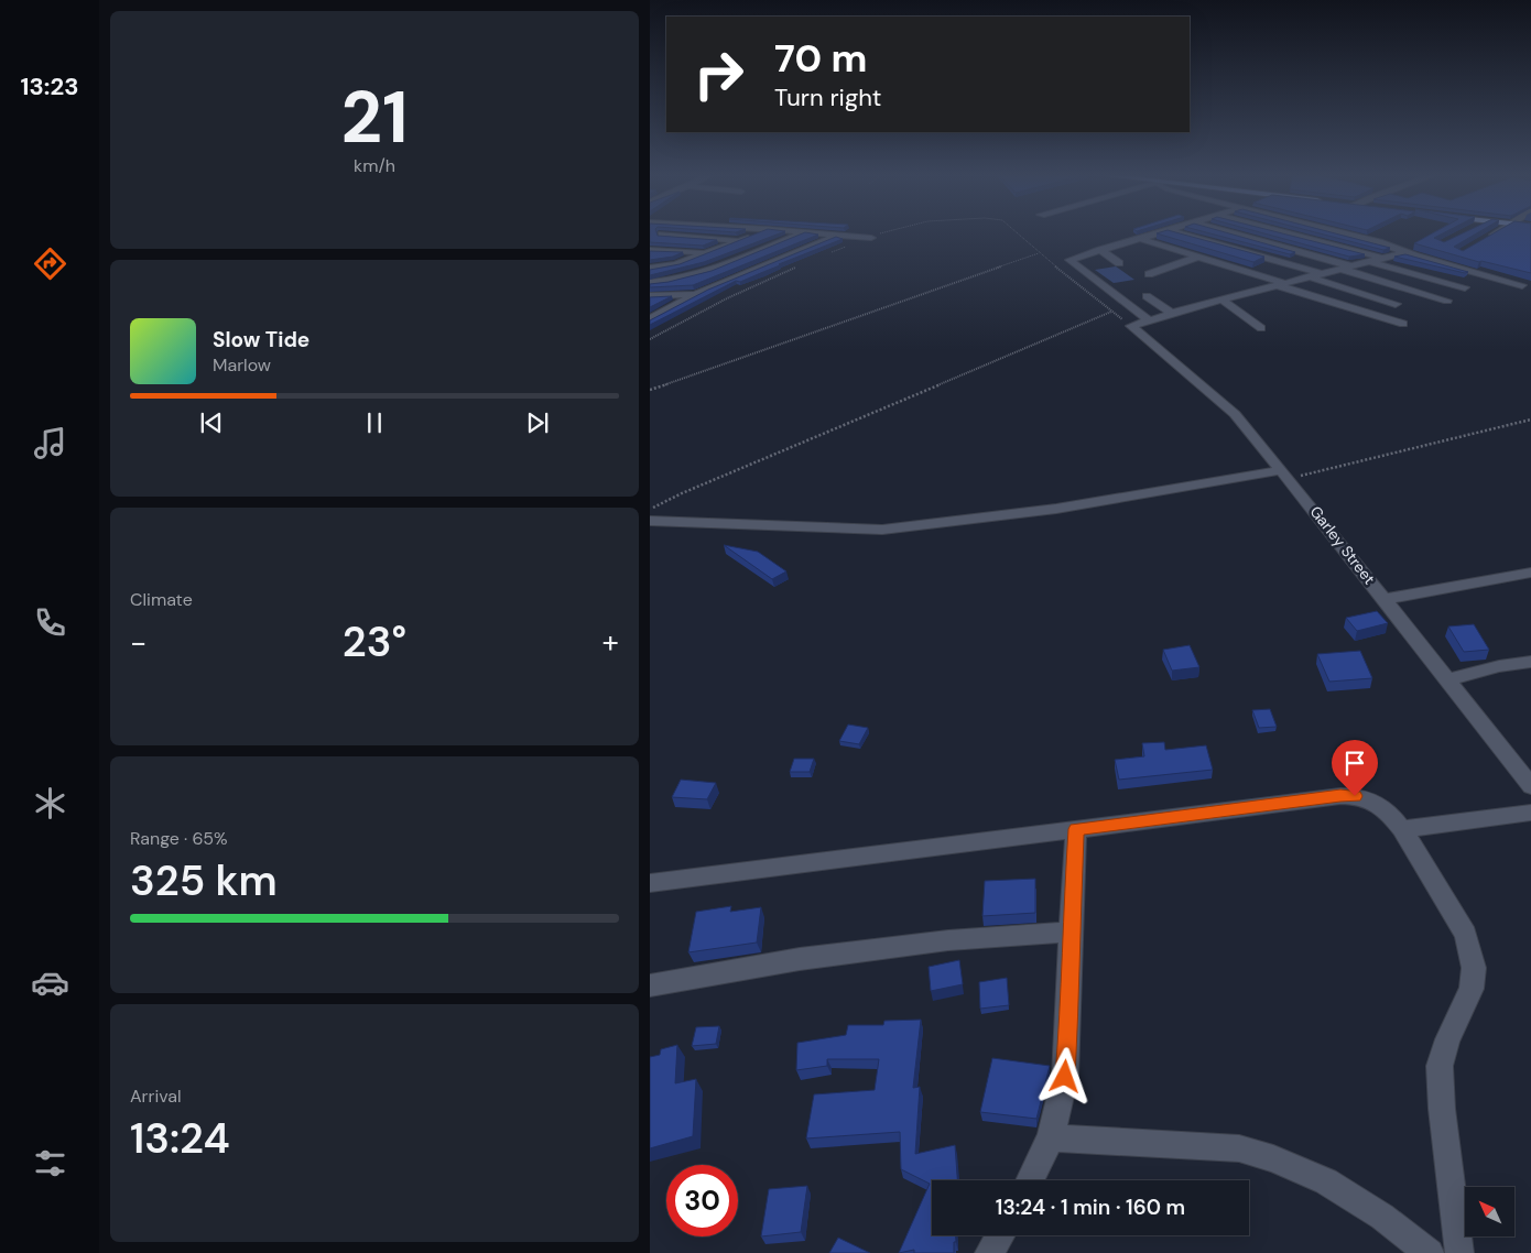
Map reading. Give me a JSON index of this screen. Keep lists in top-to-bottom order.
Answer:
{
  "streets": {
    "street": ["Garley Street"]
  },
  "north": "top left",
  "page": {
    "tabs": "13:23",
    "tile": [
      ["21", "km/h"],
      "Climate",
      ["Range · 65%", "325 km"],
      ["Arrival", "13:24"]
    ],
    "turn": ["70 m", "Turn right"],
    "song": ["Slow Tide", "Marlow"],
    "heat": ["−", "23°", "+"],
    "limit": "30",
    "trip": "13:24 · 1 min · 160 m"
  }
}
